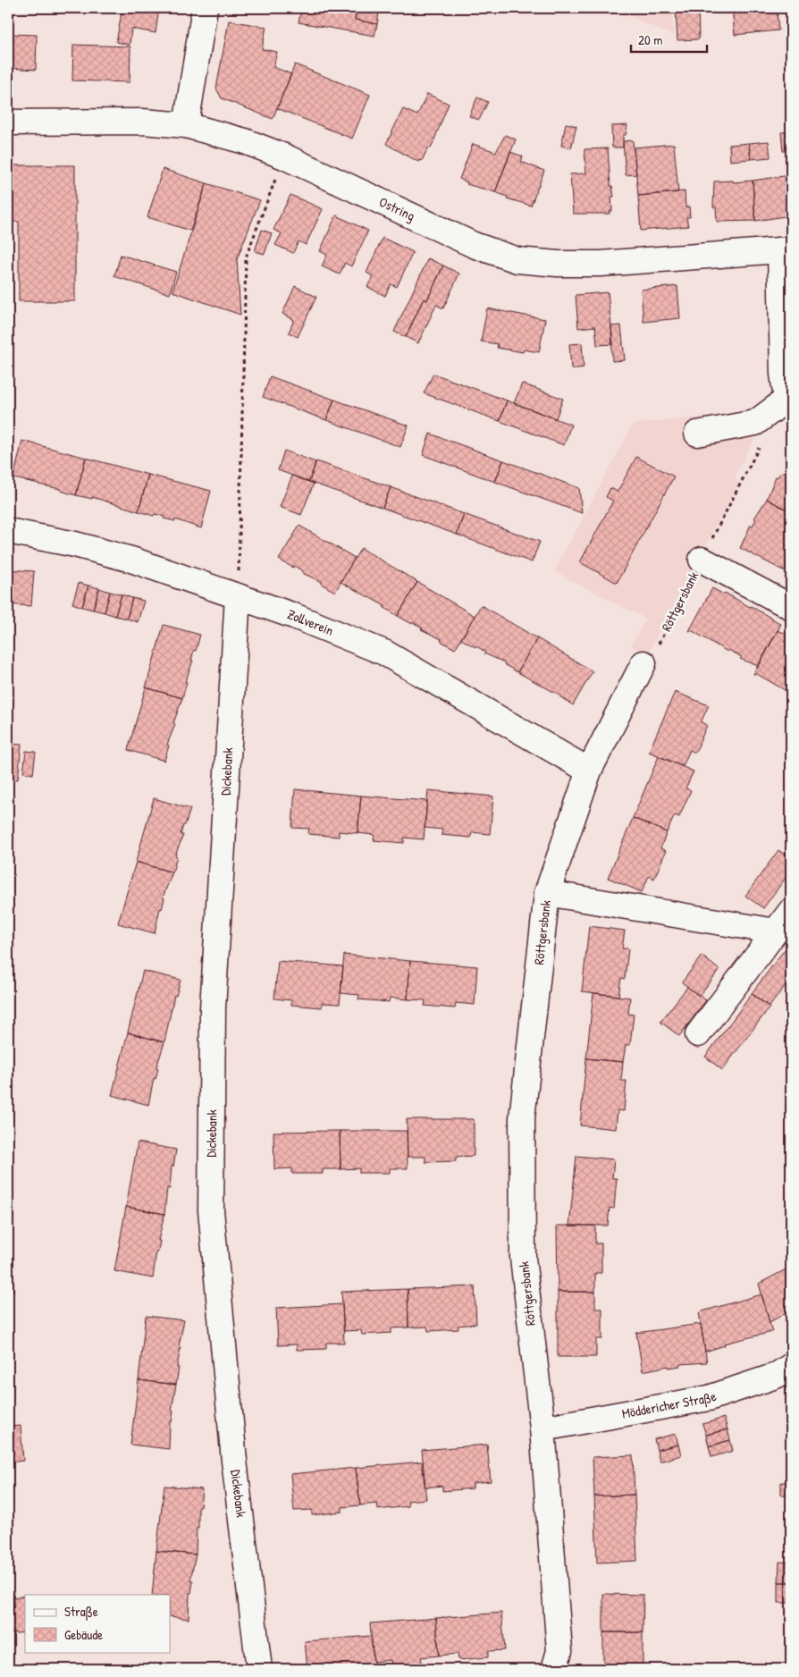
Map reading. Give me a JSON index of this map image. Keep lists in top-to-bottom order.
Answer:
{
  "streets": {
    "street": [
      "Ostring",
      "Röttgersbank",
      "Zollverein",
      "Dickebank",
      "Möddericher Straße"
    ]
  },
  "crossings": [
    ["Röttgersbank", "Zollverein"],
    ["Röttgersbank", "Möddericher Straße"],
    ["Zollverein", "Dickebank"]
  ],
  "legend": ["Straße", "Gebäude"],
  "scale_bar": "20 m"
}
